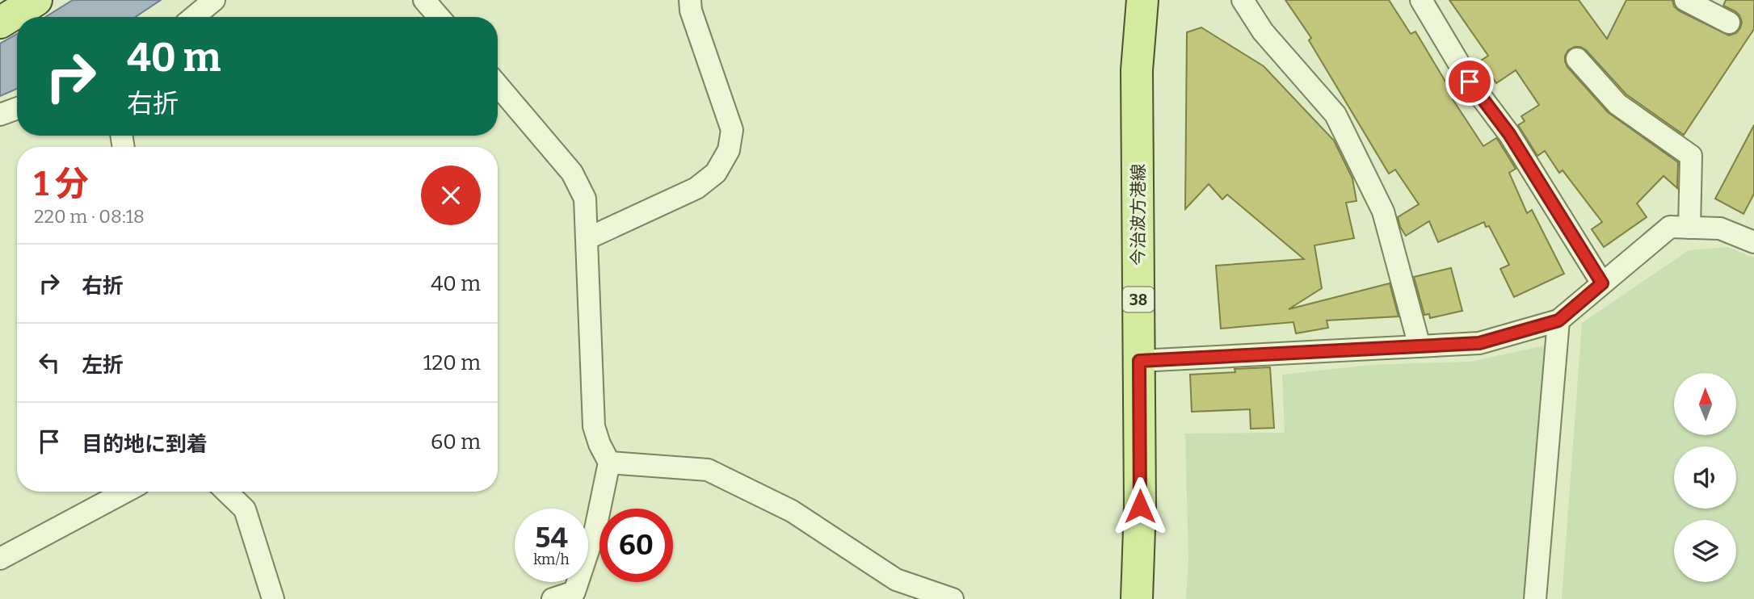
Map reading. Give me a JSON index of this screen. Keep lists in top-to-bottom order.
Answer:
{
  "streets": {
    "main road": ["今治波方港線", "38"]
  },
  "north": "top",
  "page": {
    "turn": ["40 m", "右折"],
    "heading": ["1 分", "220 m · 08:18"],
    "list": [
      {
        "name": "右折",
        "value": "40 m"
      },
      {
        "name": "左折",
        "value": "120 m"
      },
      {
        "name": "目的地に到着",
        "value": "60 m"
      }
    ],
    "speed": "54 km/h",
    "limit": "60"
  }
}
